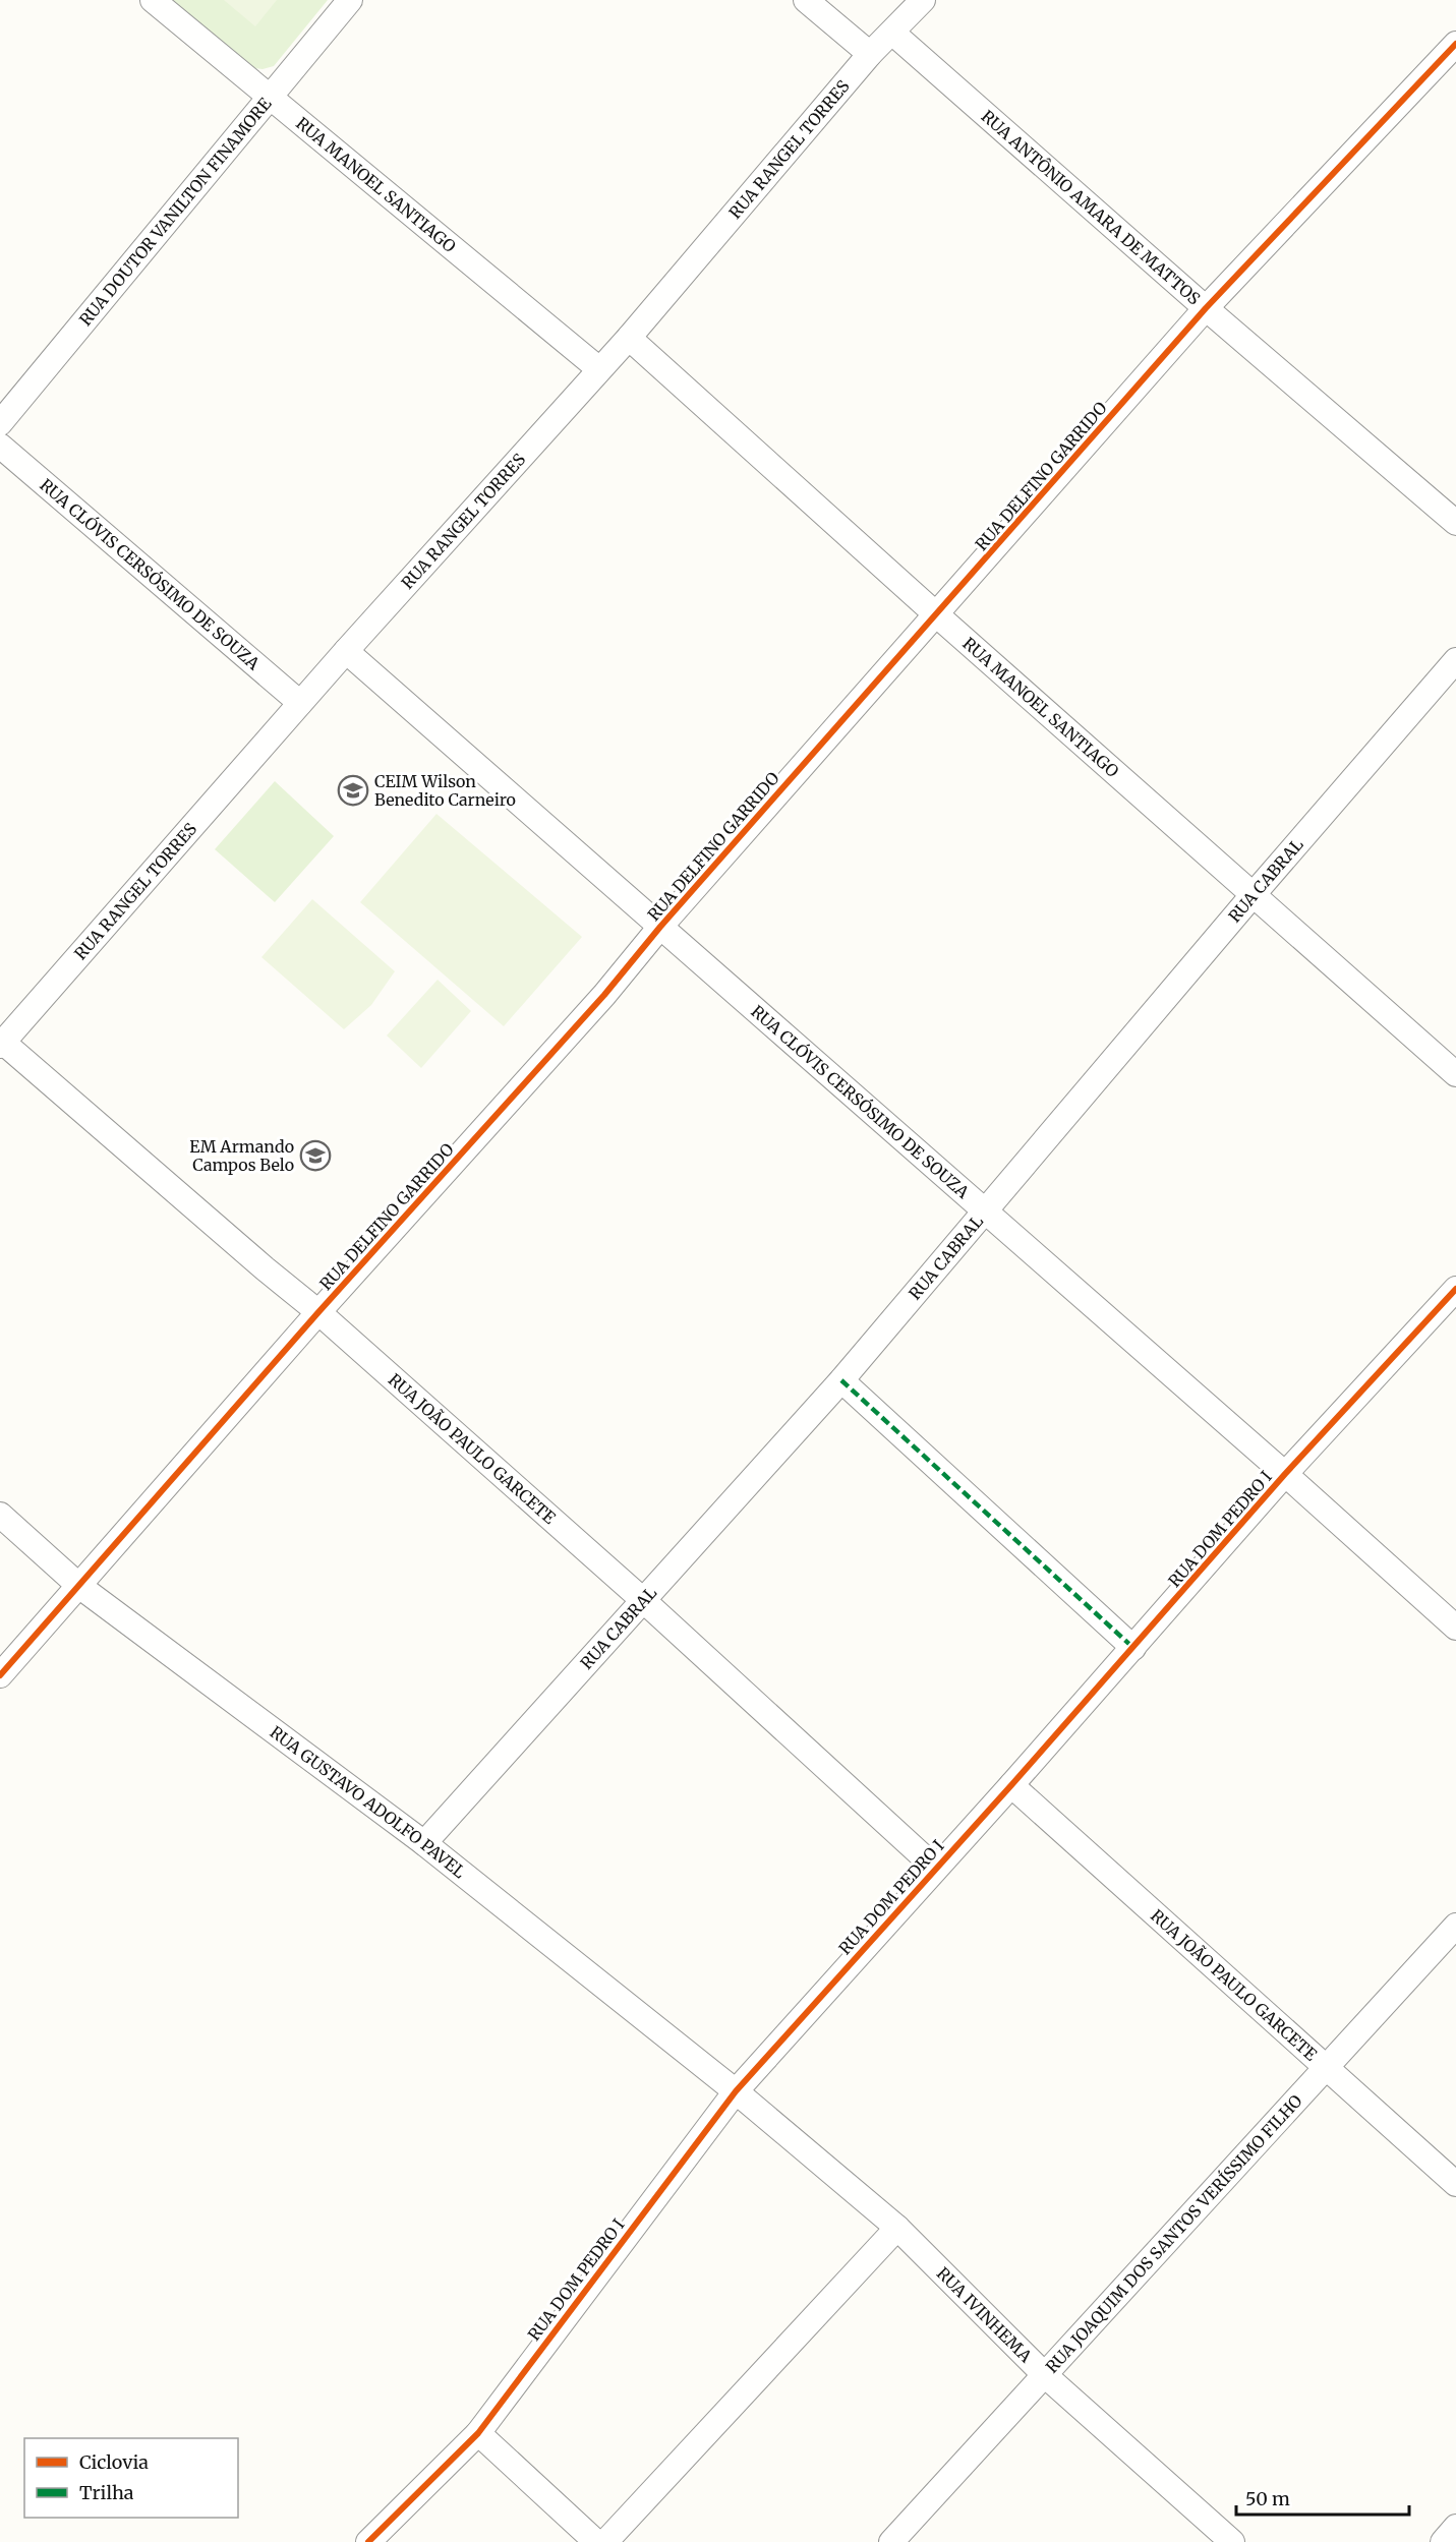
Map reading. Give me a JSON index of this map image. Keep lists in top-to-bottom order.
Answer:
{
  "streets": {
    "street": [
      "RUA RANGEL TORRES",
      "RUA MANOEL SANTIAGO",
      "RUA ANTÔNIO AMARA DE MATTOS",
      "RUA DOUTOR VANILTON FINAMORE",
      "RUA DELFINO GARRIDO",
      "RUA CLÓVIS CERSÓSIMO DE SOUZA",
      "RUA CABRAL",
      "RUA JOÃO PAULO GARCETE",
      "RUA DOM PEDRO I",
      "RUA GUSTAVO ADOLFO PAVEL",
      "RUA JOAQUIM DOS SANTOS VERÍSSIMO FILHO",
      "RUA IVINHEMA"
    ]
  },
  "crossings": [
    ["RUA RANGEL TORRES", "RUA MANOEL SANTIAGO"],
    ["RUA RANGEL TORRES", "RUA ANTÔNIO AMARA DE MATTOS"],
    ["RUA RANGEL TORRES", "RUA CLÓVIS CERSÓSIMO DE SOUZA"],
    ["RUA RANGEL TORRES", "RUA JOÃO PAULO GARCETE"],
    ["RUA MANOEL SANTIAGO", "RUA DOUTOR VANILTON FINAMORE"],
    ["RUA MANOEL SANTIAGO", "RUA DELFINO GARRIDO"],
    ["RUA MANOEL SANTIAGO", "RUA CABRAL"],
    ["RUA ANTÔNIO AMARA DE MATTOS", "RUA DELFINO GARRIDO"],
    ["RUA DELFINO GARRIDO", "RUA CLÓVIS CERSÓSIMO DE SOUZA"],
    ["RUA DELFINO GARRIDO", "RUA JOÃO PAULO GARCETE"],
    ["RUA DELFINO GARRIDO", "RUA GUSTAVO ADOLFO PAVEL"],
    ["RUA CLÓVIS CERSÓSIMO DE SOUZA", "RUA CABRAL"],
    ["RUA CLÓVIS CERSÓSIMO DE SOUZA", "RUA DOM PEDRO I"],
    ["RUA CABRAL", "RUA JOÃO PAULO GARCETE"],
    ["RUA CABRAL", "RUA GUSTAVO ADOLFO PAVEL"],
    ["RUA JOÃO PAULO GARCETE", "RUA DOM PEDRO I"],
    ["RUA JOÃO PAULO GARCETE", "RUA JOAQUIM DOS SANTOS VERÍSSIMO FILHO"],
    ["RUA DOM PEDRO I", "RUA GUSTAVO ADOLFO PAVEL"],
    ["RUA DOM PEDRO I", "RUA IVINHEMA"],
    ["RUA GUSTAVO ADOLFO PAVEL", "RUA IVINHEMA"],
    ["RUA JOAQUIM DOS SANTOS VERÍSSIMO FILHO", "RUA IVINHEMA"]
  ],
  "places": {
    "school or university": ["CEIM Wilson Benedito Carneiro", "EM Armando Campos Belo"]
  },
  "legend": ["Ciclovia", "Trilha"],
  "scale_bar": "50 m"
}
